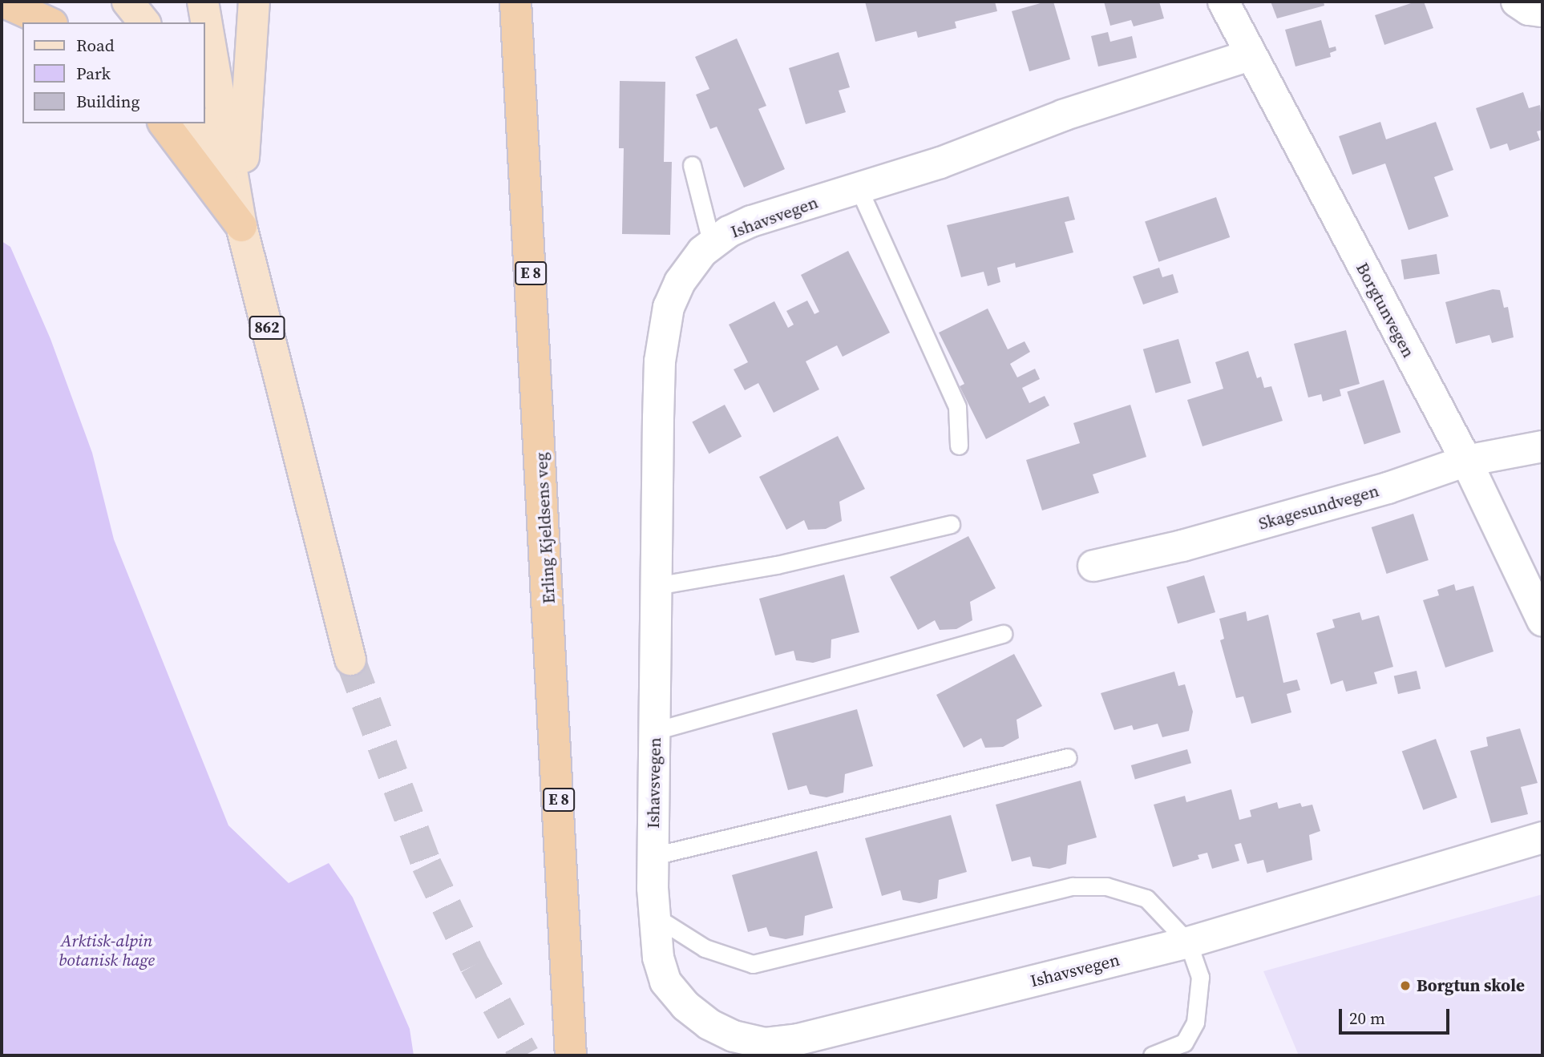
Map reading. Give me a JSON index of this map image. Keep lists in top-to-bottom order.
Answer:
{
  "streets": {
    "highway": ["E 8", "Erling Kjeldsens veg"],
    "main road": ["862"],
    "street": ["Ishavsvegen", "Borgtunvegen", "Skagesundvegen"]
  },
  "crossings": [
    ["Ishavsvegen", "Borgtunvegen"],
    ["Borgtunvegen", "Skagesundvegen"]
  ],
  "parks": ["Arktisk-alpin botanisk hage"],
  "places": ["Borgtun skole"],
  "legend": ["Road", "Park", "Building"],
  "scale_bar": "20 m"
}
